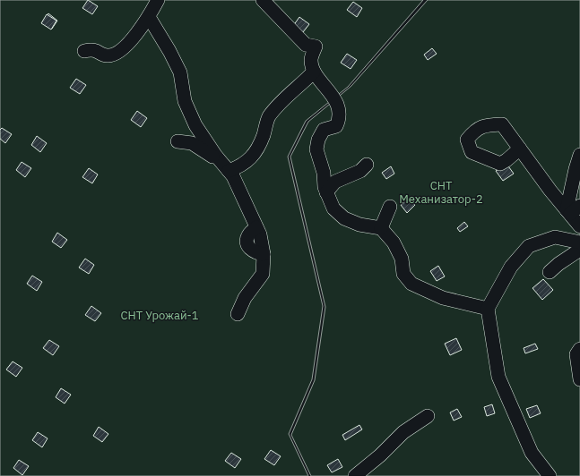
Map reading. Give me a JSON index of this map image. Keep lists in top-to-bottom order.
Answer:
{
  "parks": ["СНТ Механизатор-2", "СНТ Урожай-1"]
}
